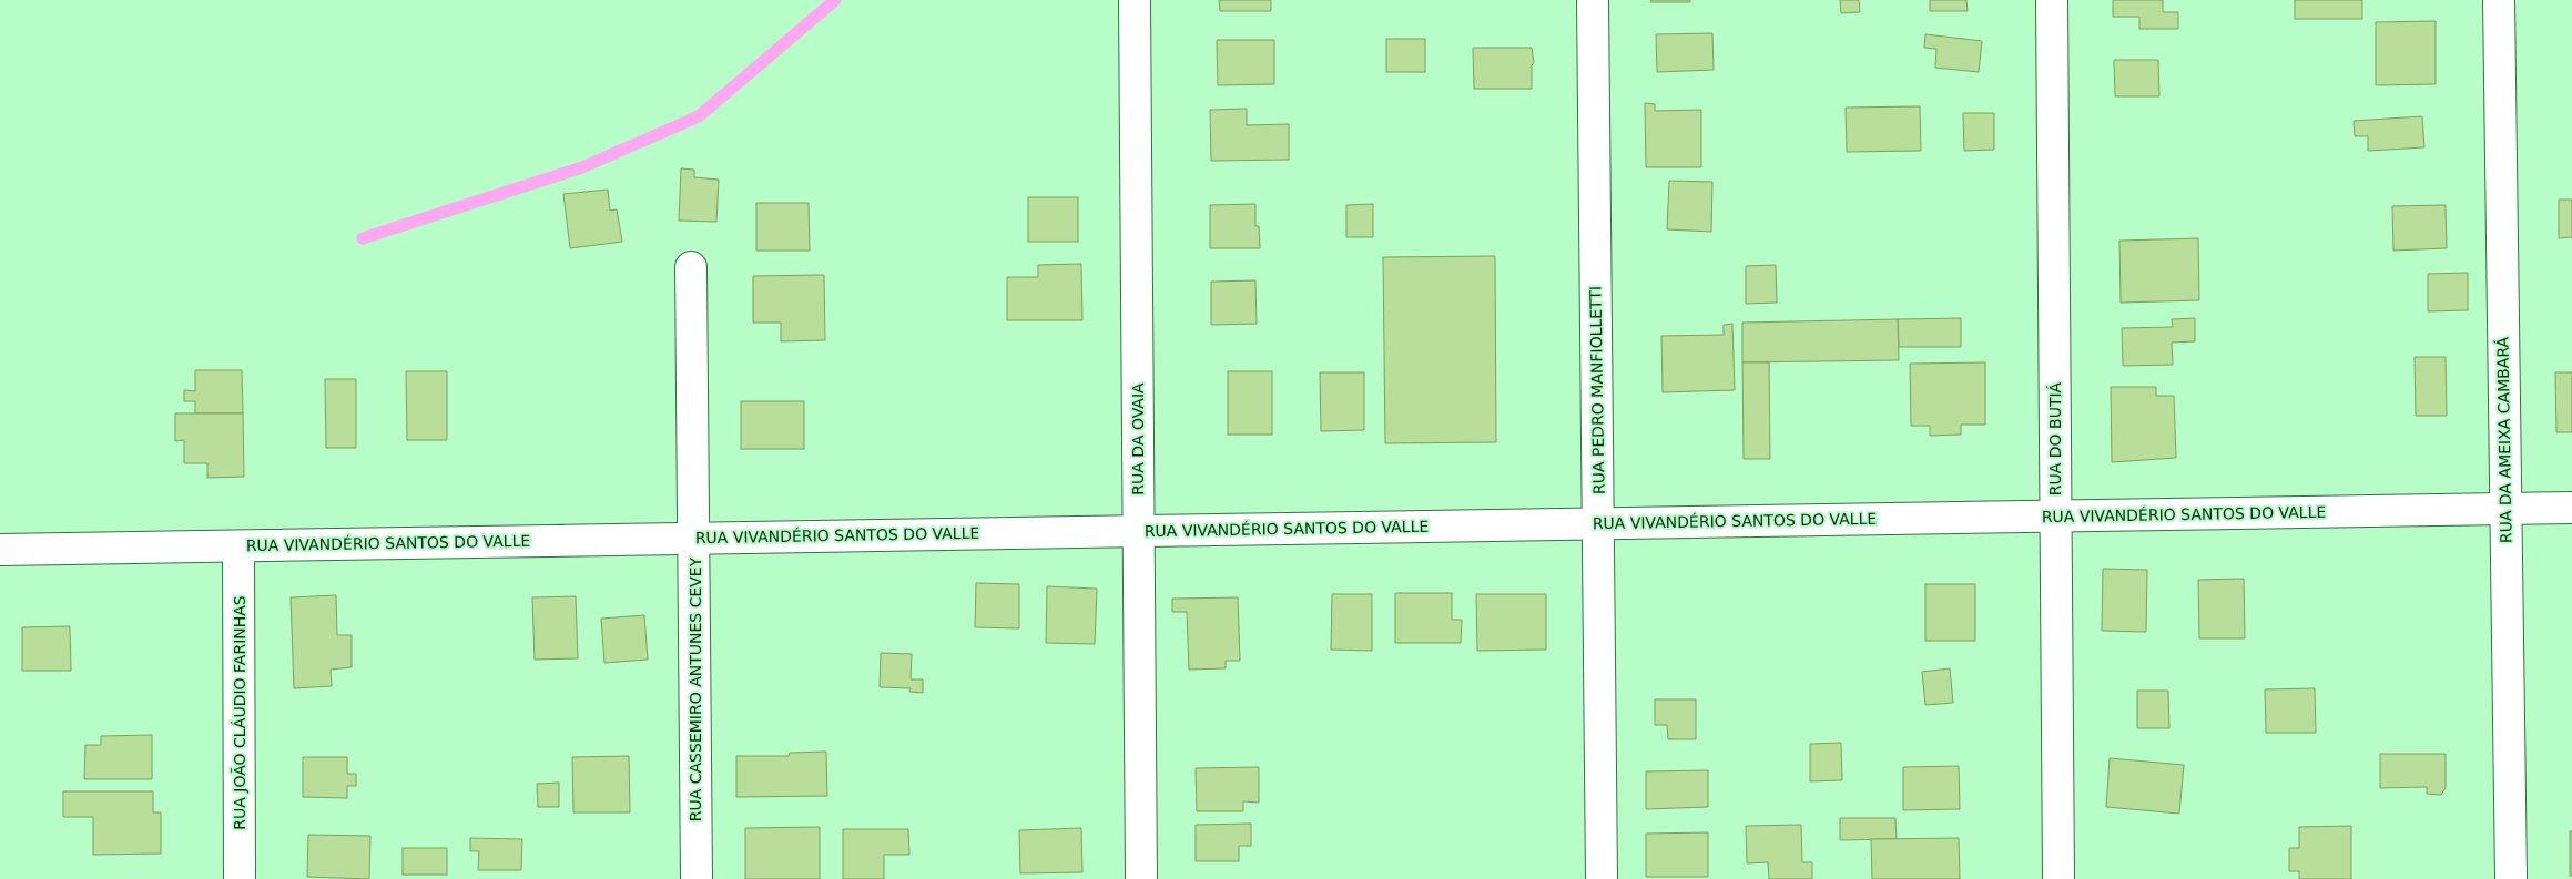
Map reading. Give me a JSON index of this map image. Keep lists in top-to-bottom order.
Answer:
{
  "streets": {
    "street": [
      "RUA PEDRO MANFIOLLETTI",
      "RUA DA OVAIA",
      "RUA DO BUTIÁ",
      "RUA DA AMEIXA CAMBARÁ",
      "RUA VIVANDÉRIO SANTOS DO VALLE",
      "RUA CASSEMIRO ANTUNES CEVEY",
      "RUA JOÃO CLÁUDIO FARINHAS"
    ]
  },
  "crossings": [
    ["RUA PEDRO MANFIOLLETTI", "RUA VIVANDÉRIO SANTOS DO VALLE"],
    ["RUA DA OVAIA", "RUA VIVANDÉRIO SANTOS DO VALLE"],
    ["RUA DO BUTIÁ", "RUA VIVANDÉRIO SANTOS DO VALLE"],
    ["RUA DA AMEIXA CAMBARÁ", "RUA VIVANDÉRIO SANTOS DO VALLE"],
    ["RUA VIVANDÉRIO SANTOS DO VALLE", "RUA CASSEMIRO ANTUNES CEVEY"],
    ["RUA VIVANDÉRIO SANTOS DO VALLE", "RUA JOÃO CLÁUDIO FARINHAS"]
  ]
}
